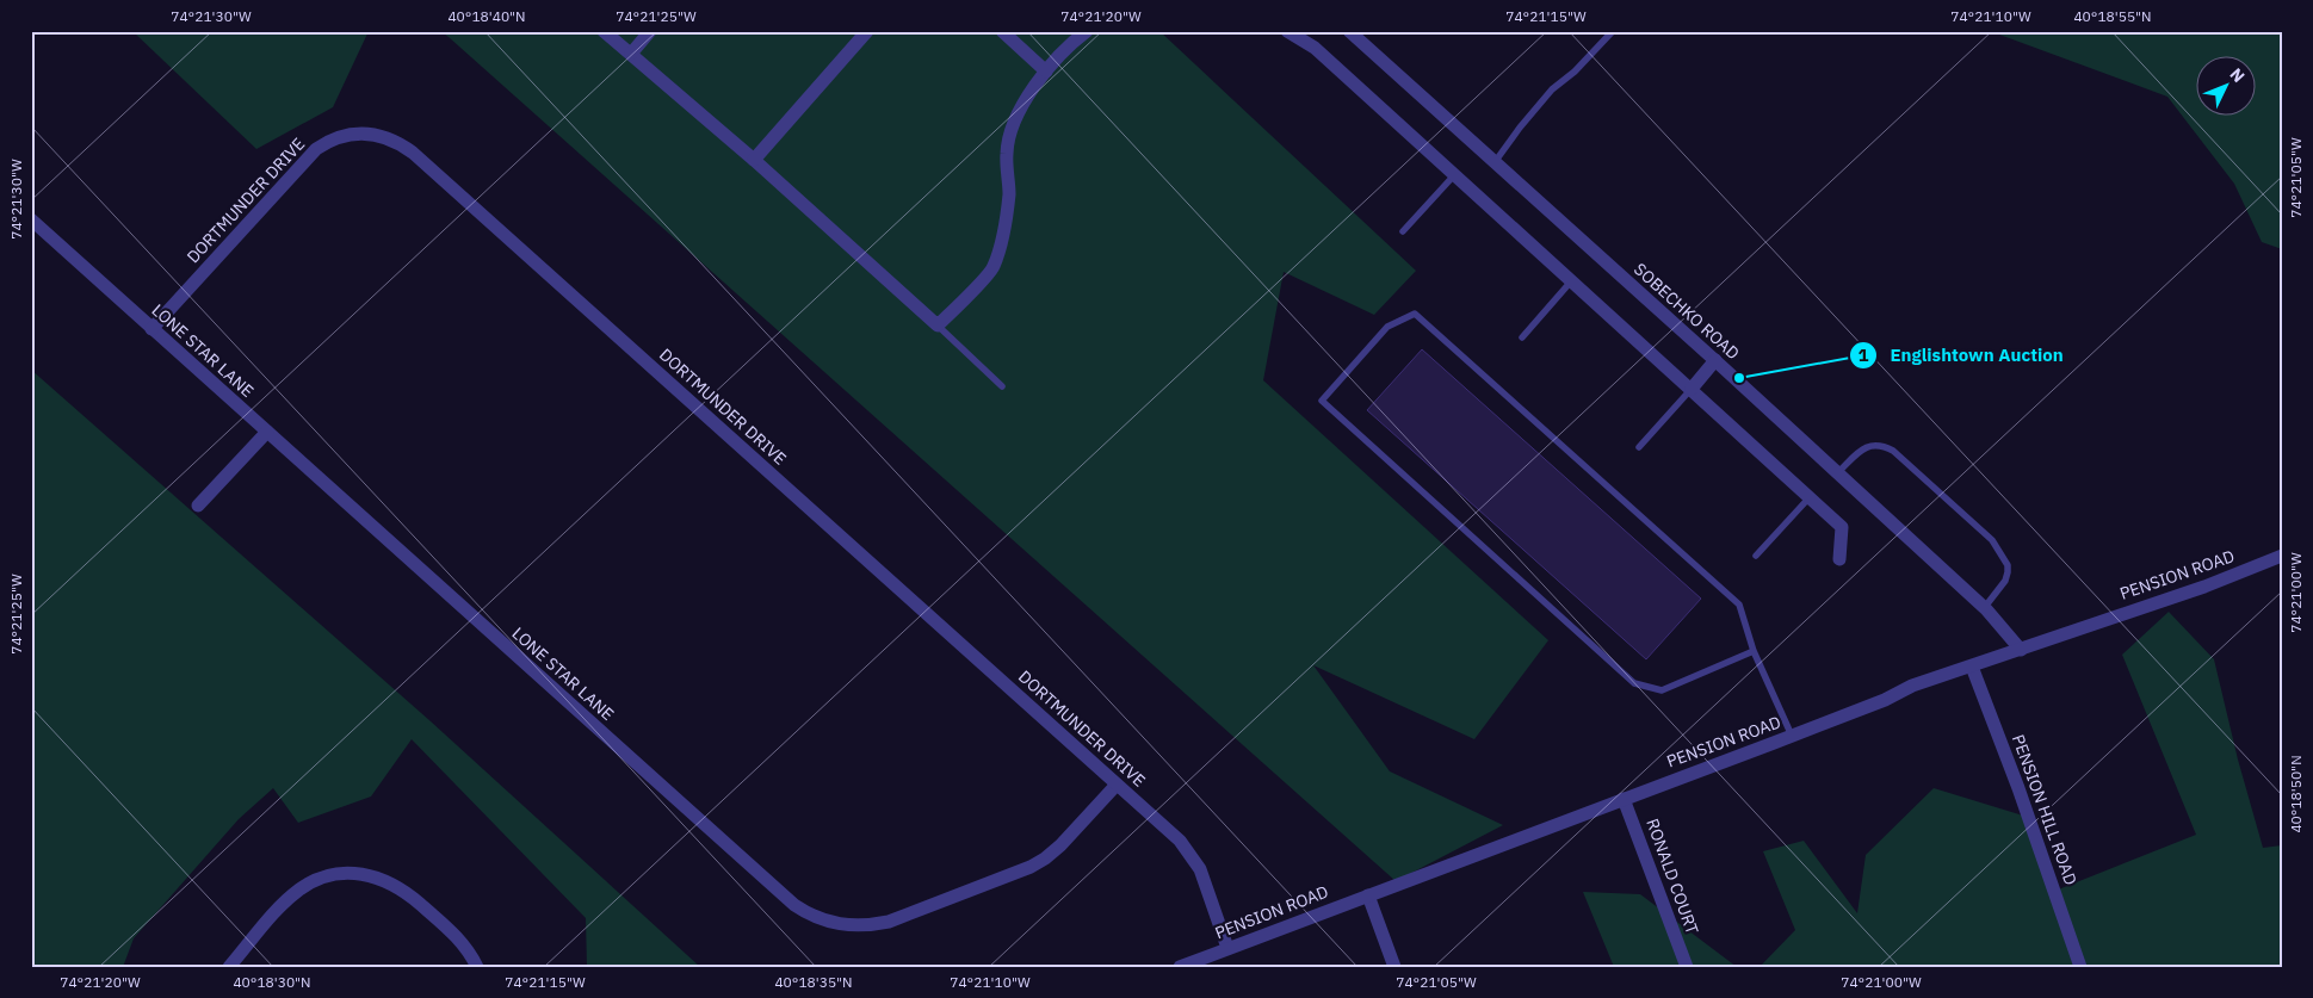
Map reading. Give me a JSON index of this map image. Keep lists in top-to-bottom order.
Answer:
{
  "streets": {
    "street": [
      "DORTMUNDER DRIVE",
      "SOBECHKO ROAD",
      "LONE STAR LANE",
      "PENSION ROAD",
      "PENSION HILL ROAD",
      "RONALD COURT"
    ]
  },
  "crossings": [
    ["DORTMUNDER DRIVE", "LONE STAR LANE"],
    ["DORTMUNDER DRIVE", "PENSION ROAD"],
    ["SOBECHKO ROAD", "PENSION ROAD"],
    ["PENSION ROAD", "PENSION HILL ROAD"],
    ["PENSION ROAD", "RONALD COURT"]
  ],
  "places": ["Englishtown Auction"],
  "north": "top right",
  "coordinates": [
    "74°21'30\"W",
    "40°18'40\"N",
    "74°21'25\"W",
    "74°21'20\"W",
    "74°21'15\"W",
    "74°21'10\"W",
    "40°18'55\"N",
    "74°21'05\"W",
    "74°21'00\"W",
    "40°18'50\"N",
    "40°18'30\"N",
    "40°18'35\"N"
  ]
}
